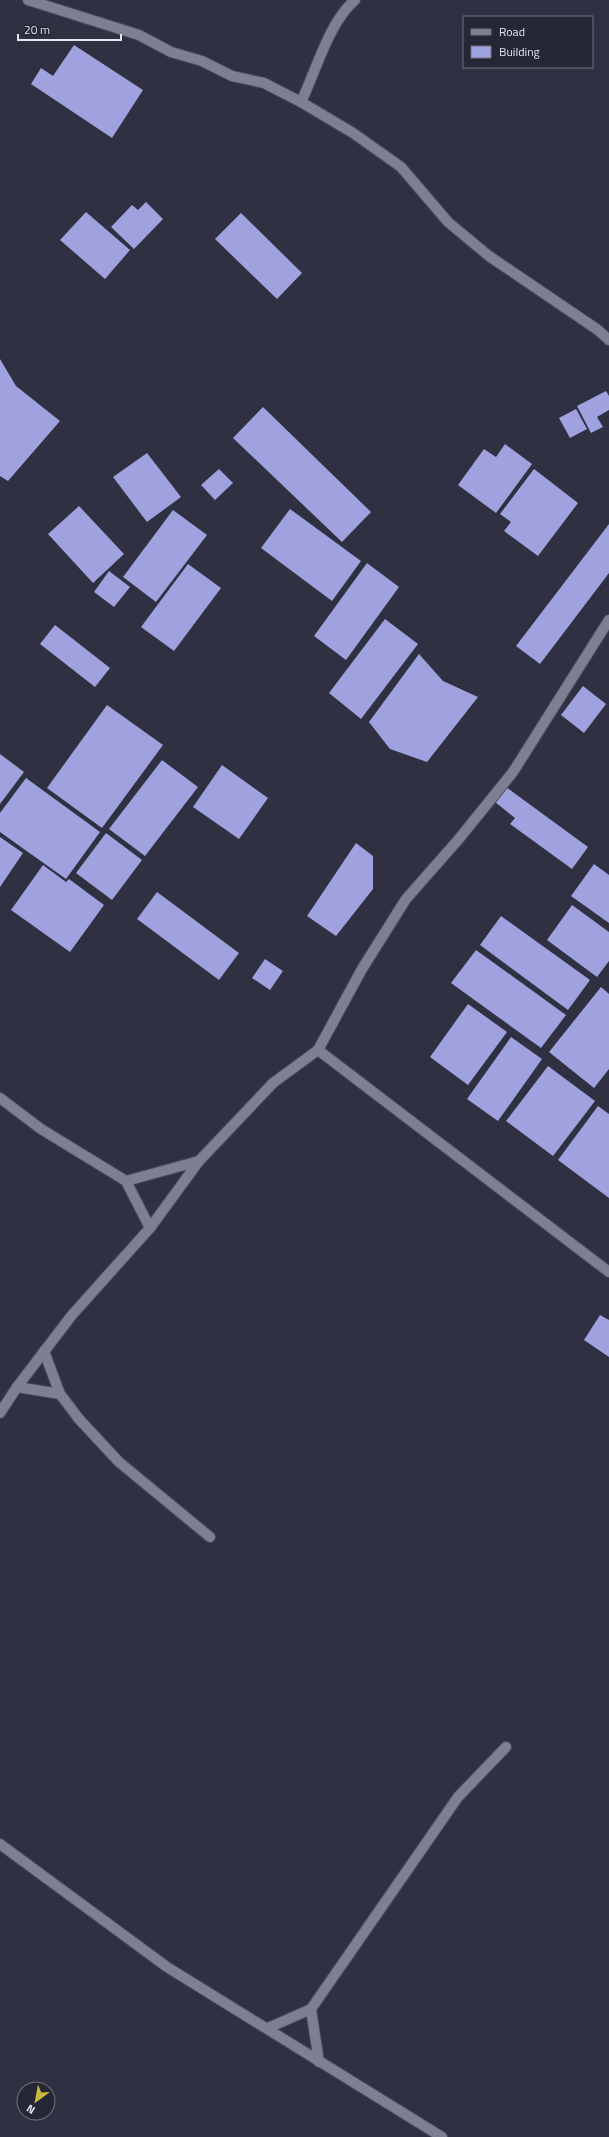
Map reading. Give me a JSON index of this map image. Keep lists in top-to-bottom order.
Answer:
{
  "legend": ["Road", "Building"],
  "scale_bar": "20 m",
  "north": "bottom left"
}
